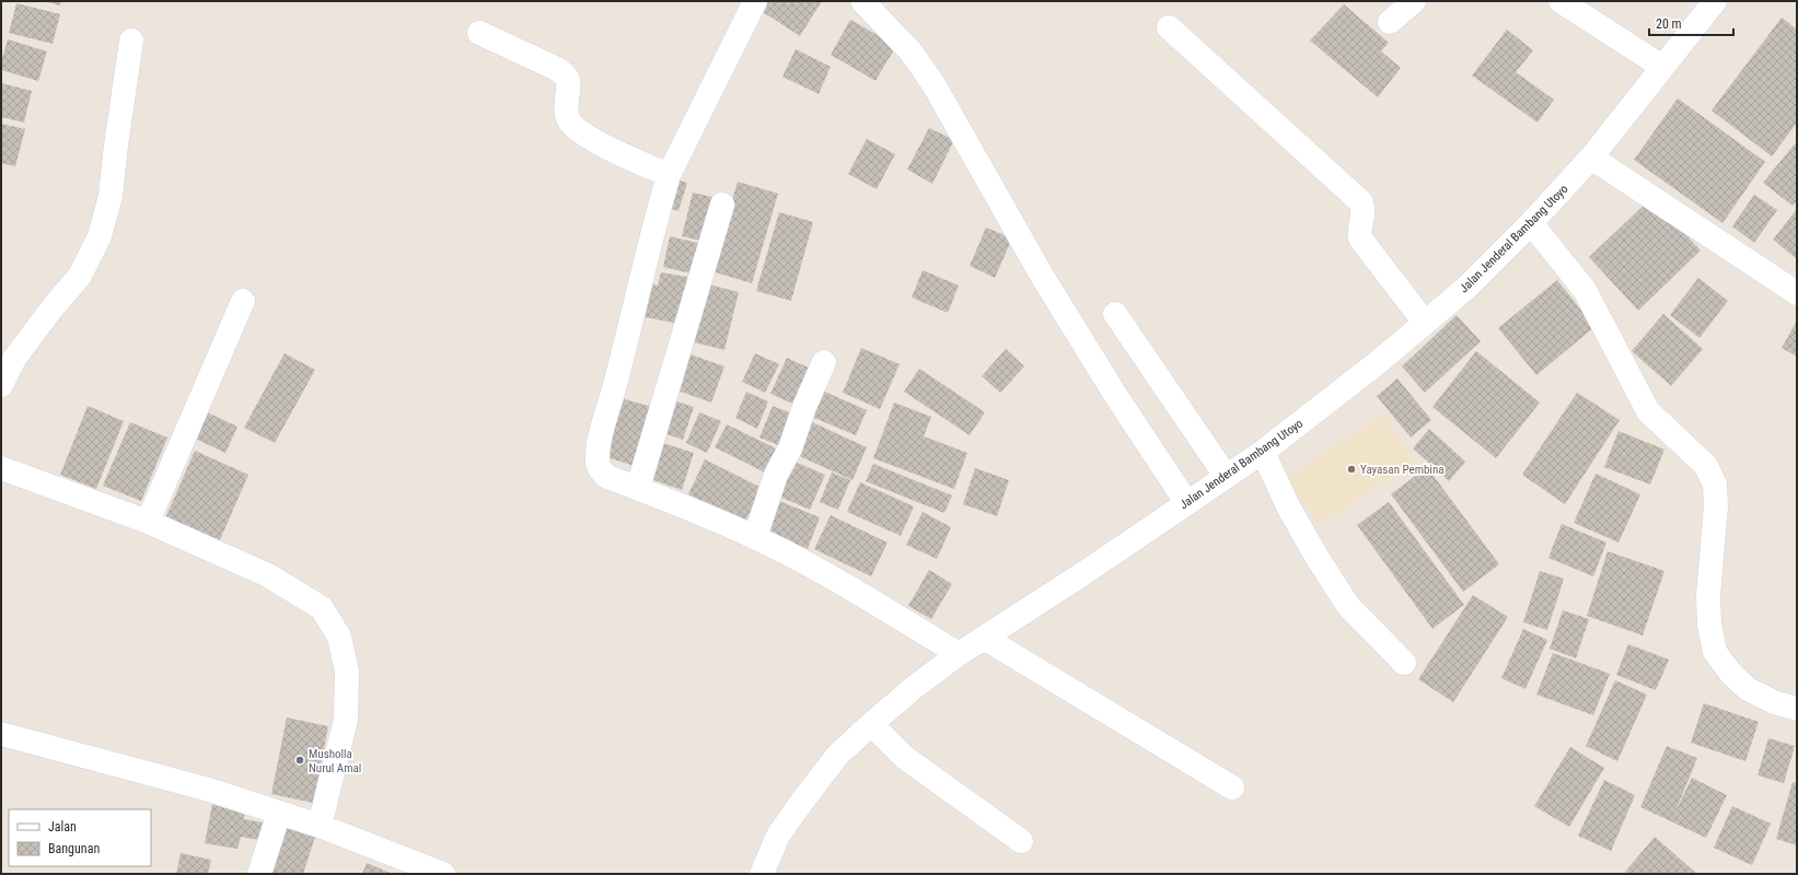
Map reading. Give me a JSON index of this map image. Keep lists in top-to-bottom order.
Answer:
{
  "streets": {
    "street": ["Jalan Jenderal Bambang Utoyo"]
  },
  "places": ["Yayasan Pembina", "Musholla Nurul Amal"],
  "legend": ["Jalan", "Bangunan"],
  "scale_bar": "20 m"
}
